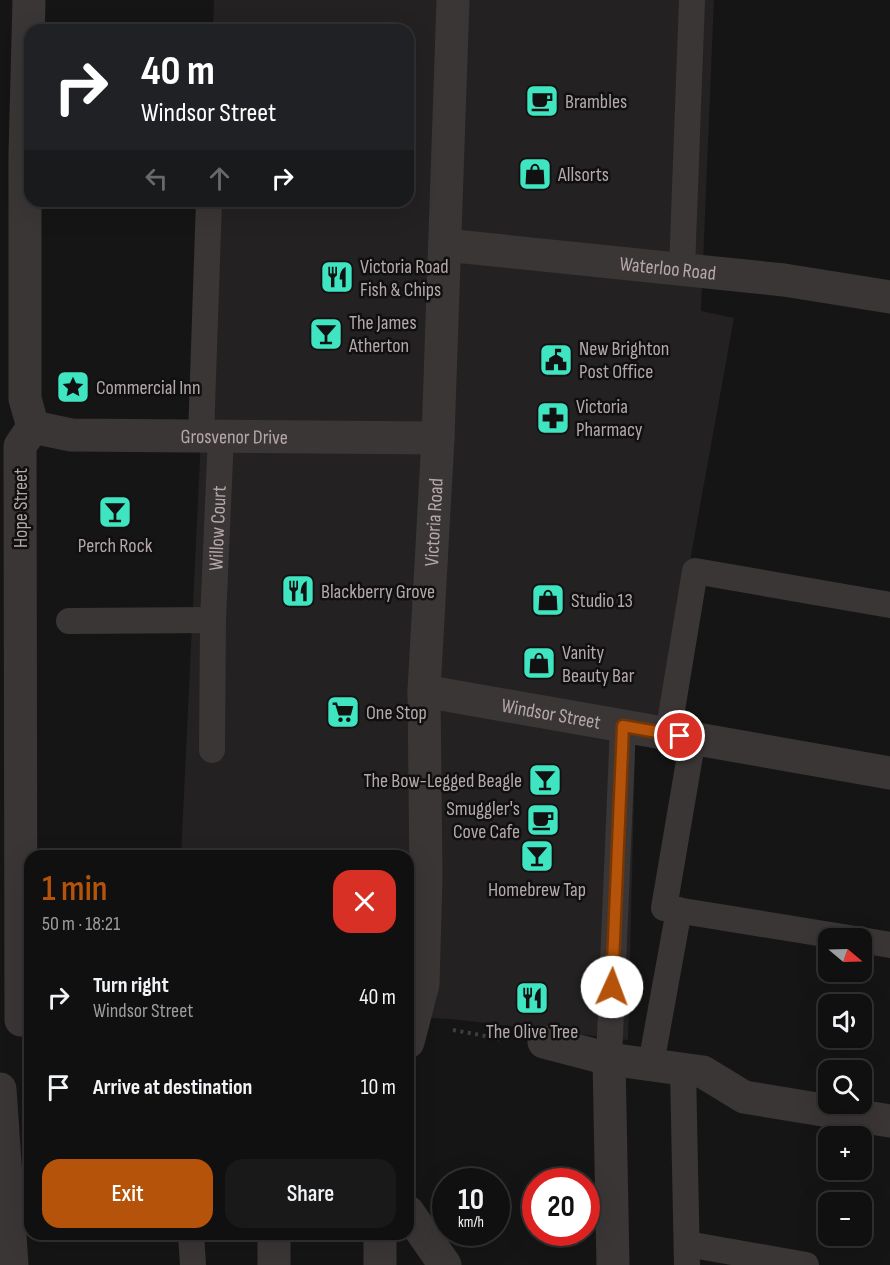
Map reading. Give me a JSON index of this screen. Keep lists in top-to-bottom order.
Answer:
{
  "streets": {
    "street": [
      "Waterloo Road",
      "Grosvenor Drive",
      "Hope Street",
      "Victoria Road",
      "Windsor Street"
    ],
    "lane": ["Willow Court"]
  },
  "crossings": [
    ["Waterloo Road", "Victoria Road"],
    ["Grosvenor Drive", "Hope Street"],
    ["Grosvenor Drive", "Victoria Road"],
    ["Grosvenor Drive", "Willow Court"],
    ["Victoria Road", "Windsor Street"]
  ],
  "places": {
    "cafe": ["Brambles", "Smuggler's Cove Cafe"],
    "shop": ["Allsorts", "Studio 13", "Vanity Beauty Bar"],
    "restaurant": ["Victoria Road Fish & Chips", "Blackberry Grove", "The Olive Tree"],
    "bar": [
      "The James Atherton",
      "Perch Rock",
      "The Bow-Legged Beagle",
      "Homebrew Tap"
    ],
    "public building": ["New Brighton Post Office"],
    "place": ["Commercial Inn"],
    "pharmacy": ["Victoria Pharmacy"],
    "supermarket": ["One Stop"]
  },
  "north": "right",
  "page": {
    "turn": ["40 m", "Windsor Street"],
    "heading": ["1 min", "50 m · 18:21"],
    "map_buttons": ["+", "−"],
    "list": [
      {
        "name": "Turn right",
        "note": "Windsor Street",
        "value": "40 m"
      },
      {
        "name": "Arrive at destination",
        "value": "10 m"
      }
    ],
    "buttons": ["Exit", "Share"],
    "speed": "10 km/h",
    "limit": "20"
  }
}
